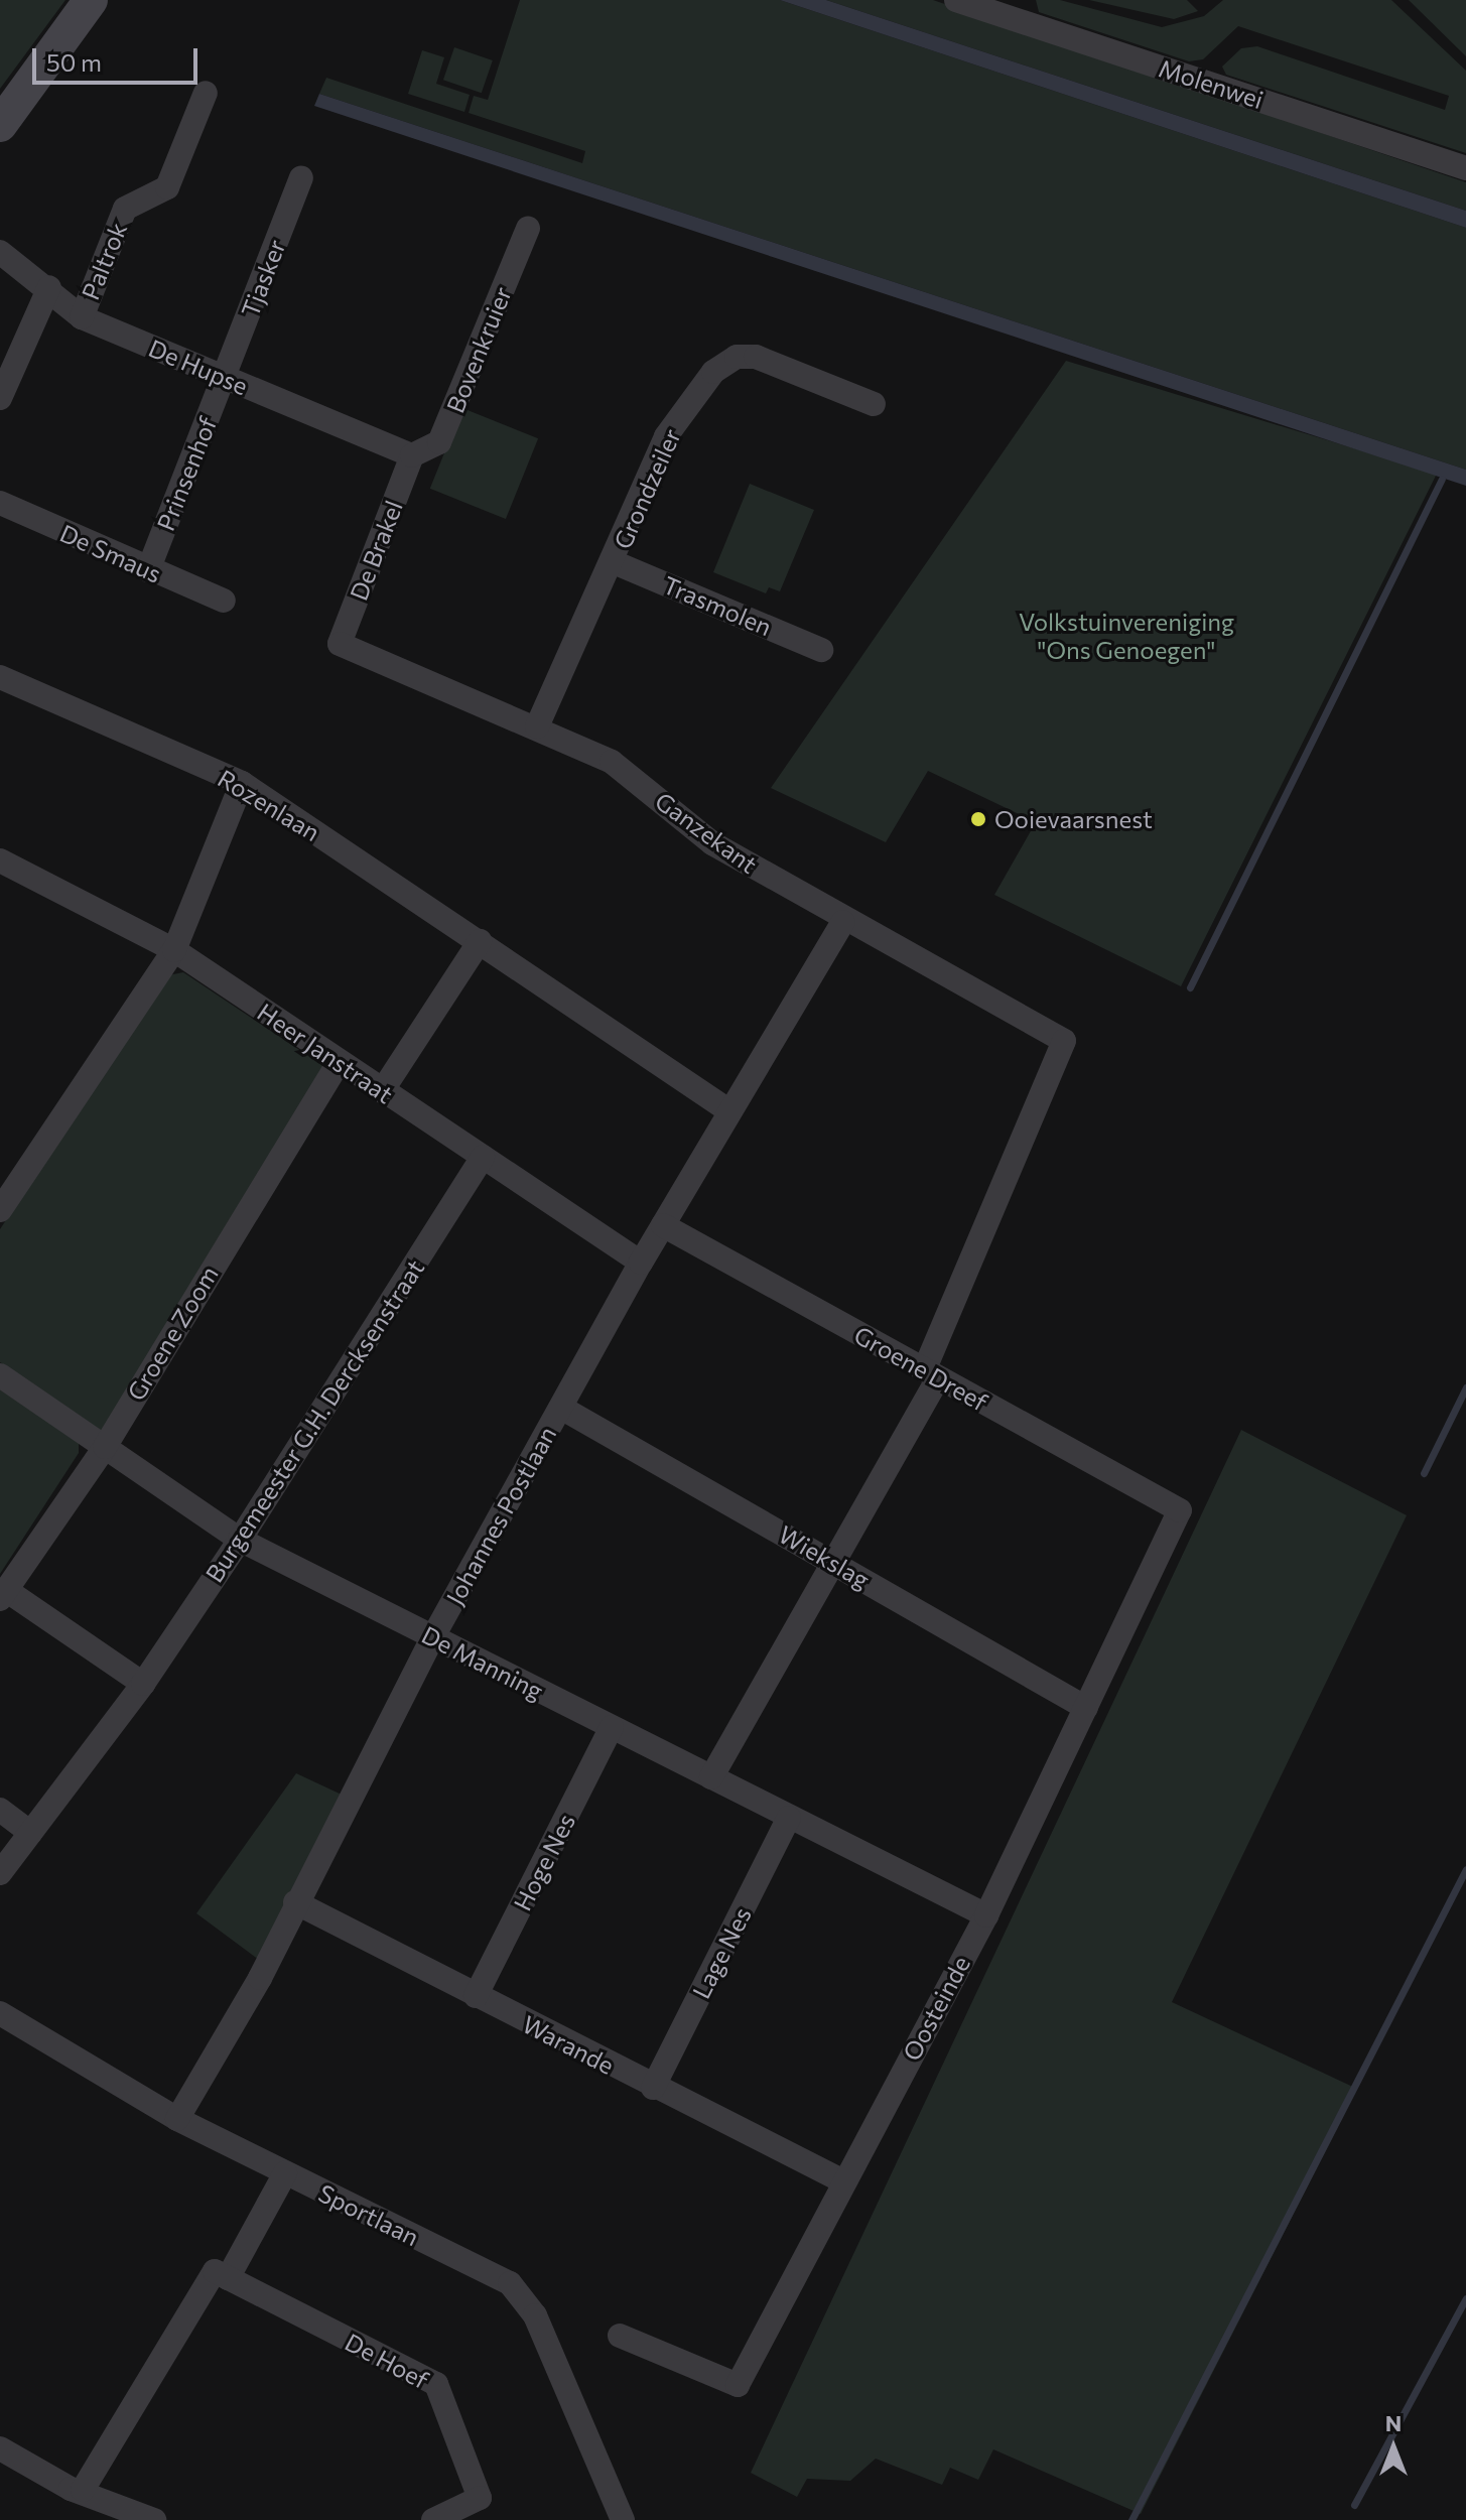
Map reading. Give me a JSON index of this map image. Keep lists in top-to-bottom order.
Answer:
{
  "streets": {
    "street": [
      "Molenwei",
      "Paltrok",
      "Tjasker",
      "Bovenkruier",
      "De Hupse",
      "Prinsenhof",
      "Grondzeiler",
      "De Brakel",
      "De Smaus",
      "Trasmolen",
      "Rozenlaan",
      "Ganzekant",
      "Heer Janstraat",
      "Groene Zoom",
      "Groene Dreef",
      "Burgemeester G.H. Dercksenstraat",
      "Johannes Postlaan",
      "Wiekslag",
      "De Manning",
      "Hoge Nes",
      "Lage Nes",
      "Oosteinde",
      "Warande",
      "Sportlaan",
      "De Hoef"
    ]
  },
  "crossings": [
    ["Paltrok", "De Hupse"],
    ["Tjasker", "De Hupse"],
    ["Tjasker", "Prinsenhof"],
    ["Bovenkruier", "De Hupse"],
    ["Bovenkruier", "De Brakel"],
    ["De Hupse", "Prinsenhof"],
    ["De Hupse", "De Brakel"],
    ["Prinsenhof", "De Smaus"],
    ["Grondzeiler", "Trasmolen"],
    ["Grondzeiler", "Ganzekant"],
    ["De Brakel", "Ganzekant"],
    ["Rozenlaan", "Johannes Postlaan"],
    ["Ganzekant", "Groene Dreef"],
    ["Ganzekant", "Johannes Postlaan"],
    ["Heer Janstraat", "Groene Zoom"],
    ["Heer Janstraat", "Burgemeester G.H. Dercksenstraat"],
    ["Heer Janstraat", "Johannes Postlaan"],
    ["Groene Zoom", "De Manning"],
    ["Groene Dreef", "Johannes Postlaan"],
    ["Groene Dreef", "Oosteinde"],
    ["Burgemeester G.H. Dercksenstraat", "De Manning"],
    ["Johannes Postlaan", "Wiekslag"],
    ["Johannes Postlaan", "De Manning"],
    ["Johannes Postlaan", "Warande"],
    ["Johannes Postlaan", "Sportlaan"],
    ["Wiekslag", "Oosteinde"],
    ["De Manning", "Hoge Nes"],
    ["De Manning", "Lage Nes"],
    ["De Manning", "Oosteinde"],
    ["Hoge Nes", "Warande"],
    ["Lage Nes", "Warande"],
    ["Oosteinde", "Warande"]
  ],
  "parks": ["Volkstuinvereniging \"Ons Genoegen\""],
  "places": ["Ooievaarsnest"],
  "scale_bar": "50 m",
  "north": "top"
}
